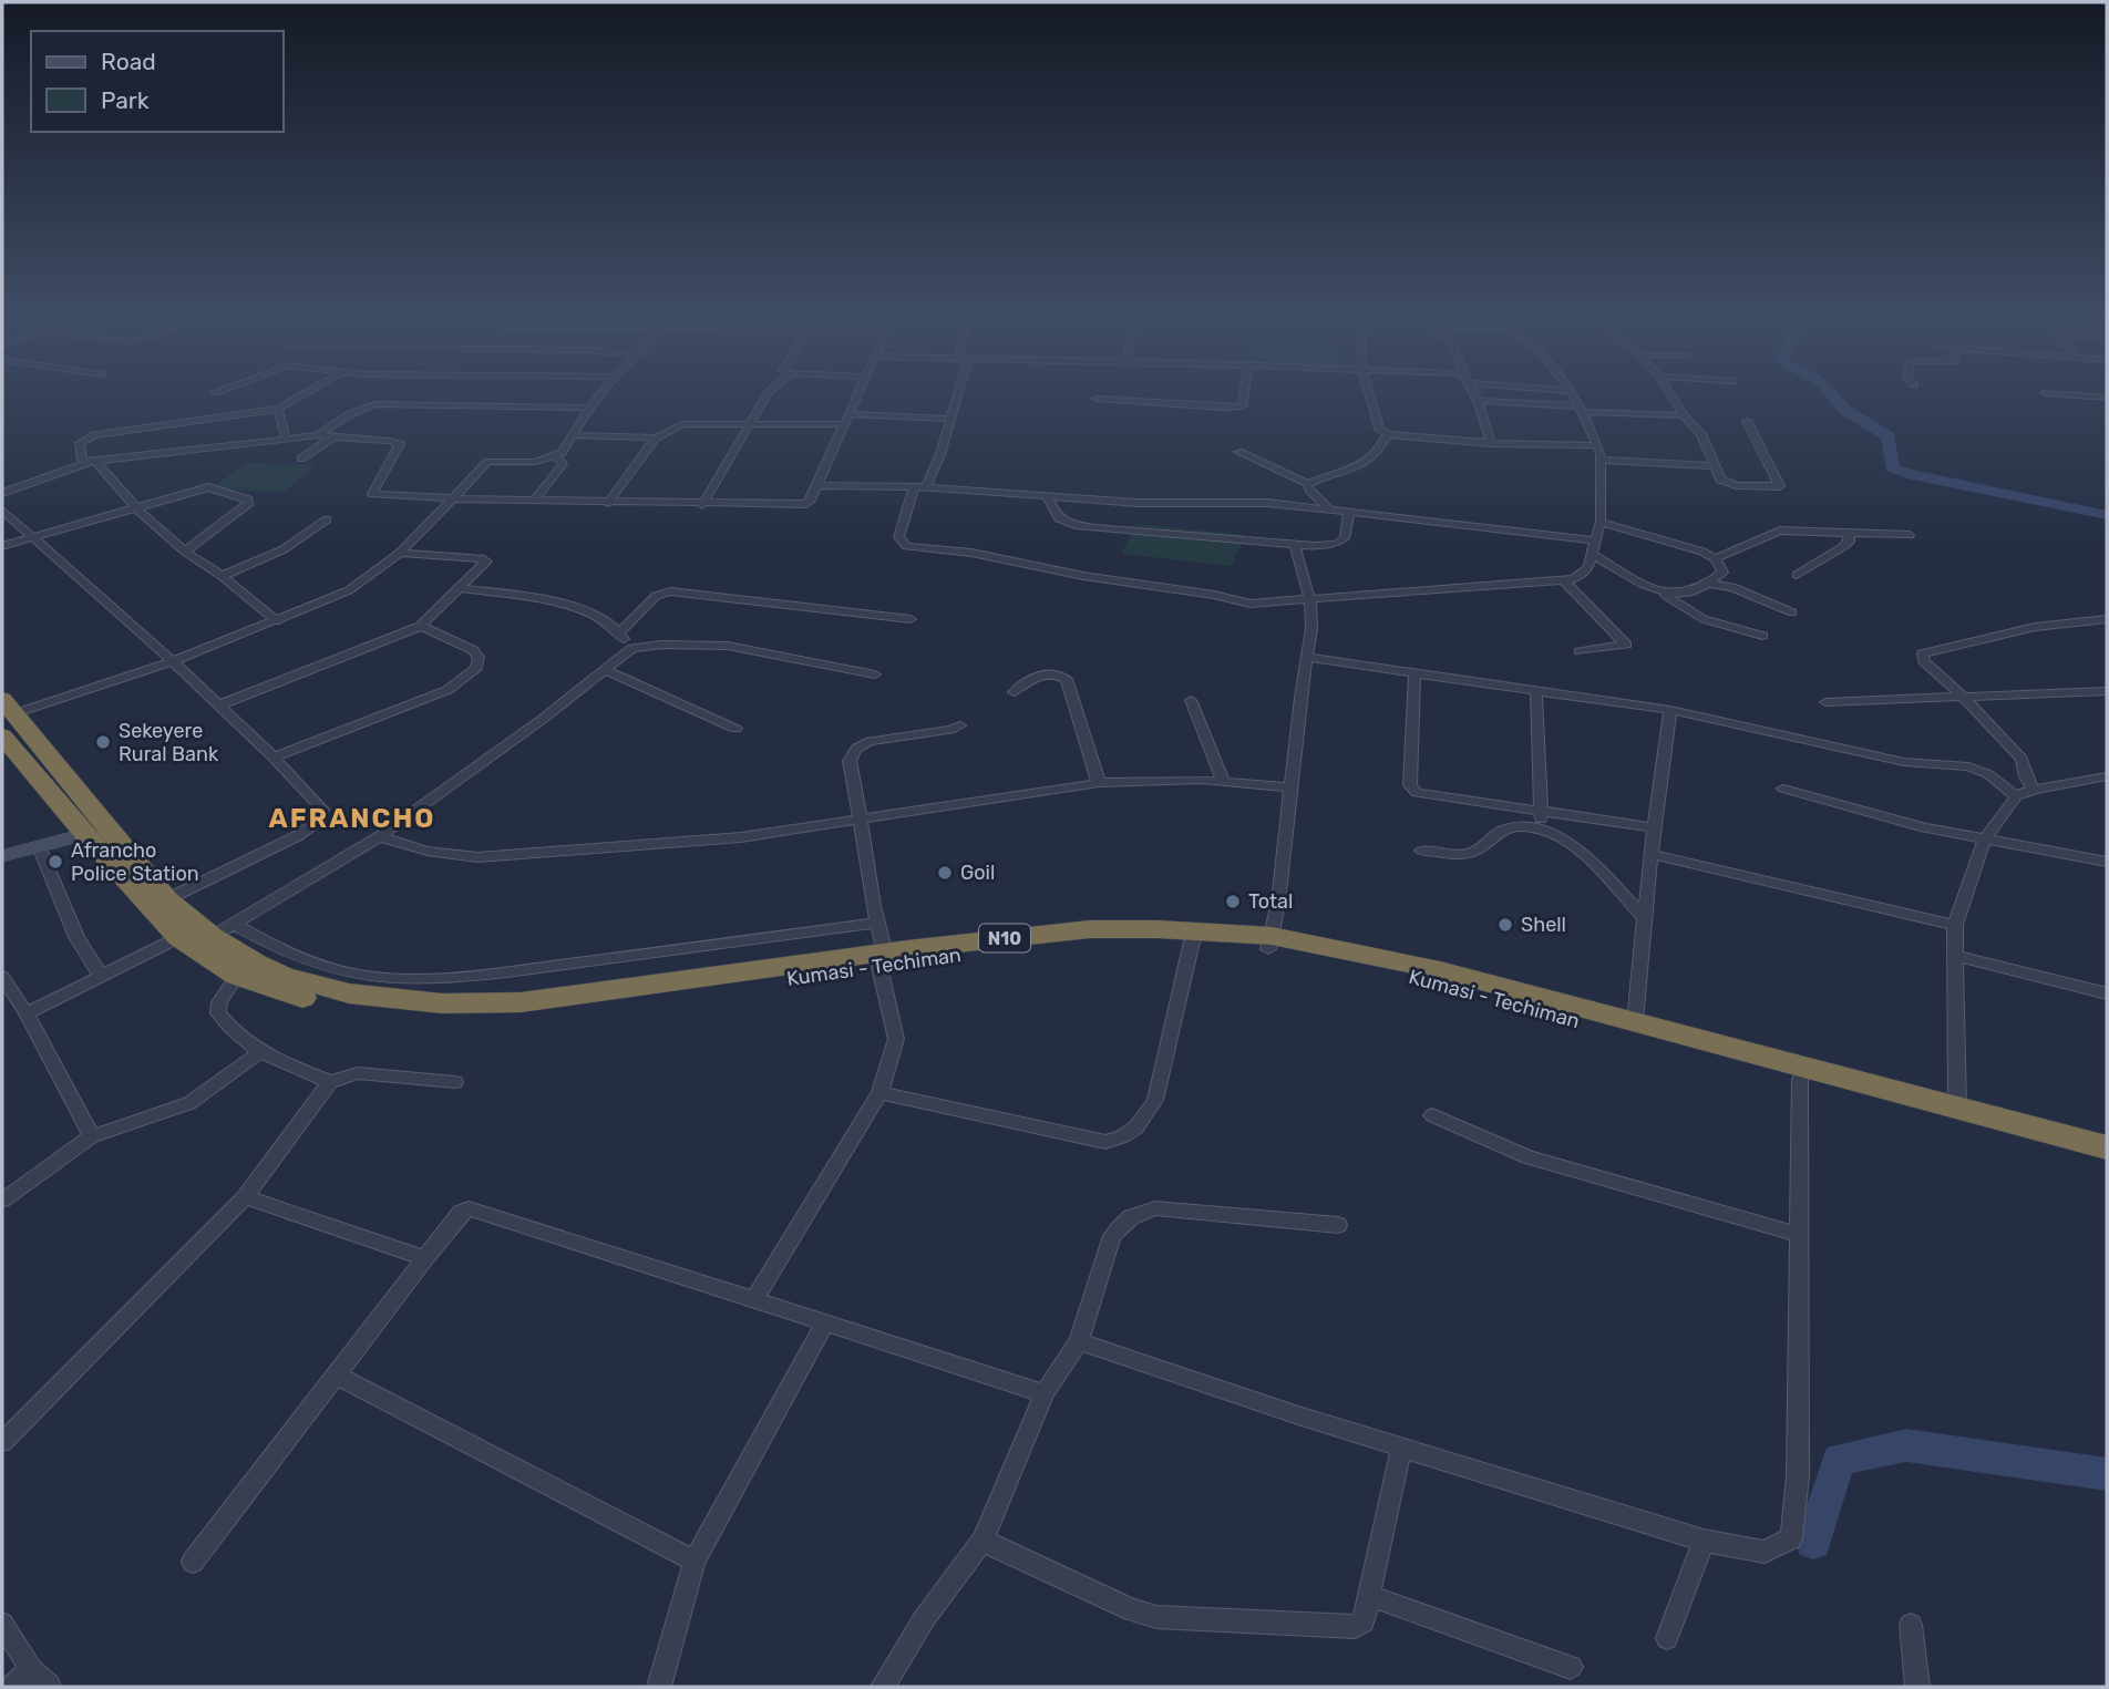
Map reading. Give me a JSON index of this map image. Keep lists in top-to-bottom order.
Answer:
{
  "streets": {
    "highway": ["N10", "Kumasi - Techiman"]
  },
  "crossings": [
    ["N10", "Kumasi - Techiman"]
  ],
  "districts": ["AFRANCHO"],
  "places": [
    "Sekeyere Rural Bank",
    "Afrancho Police Station",
    "Goil",
    "Total",
    "Shell"
  ],
  "legend": ["Road", "Park"]
}
